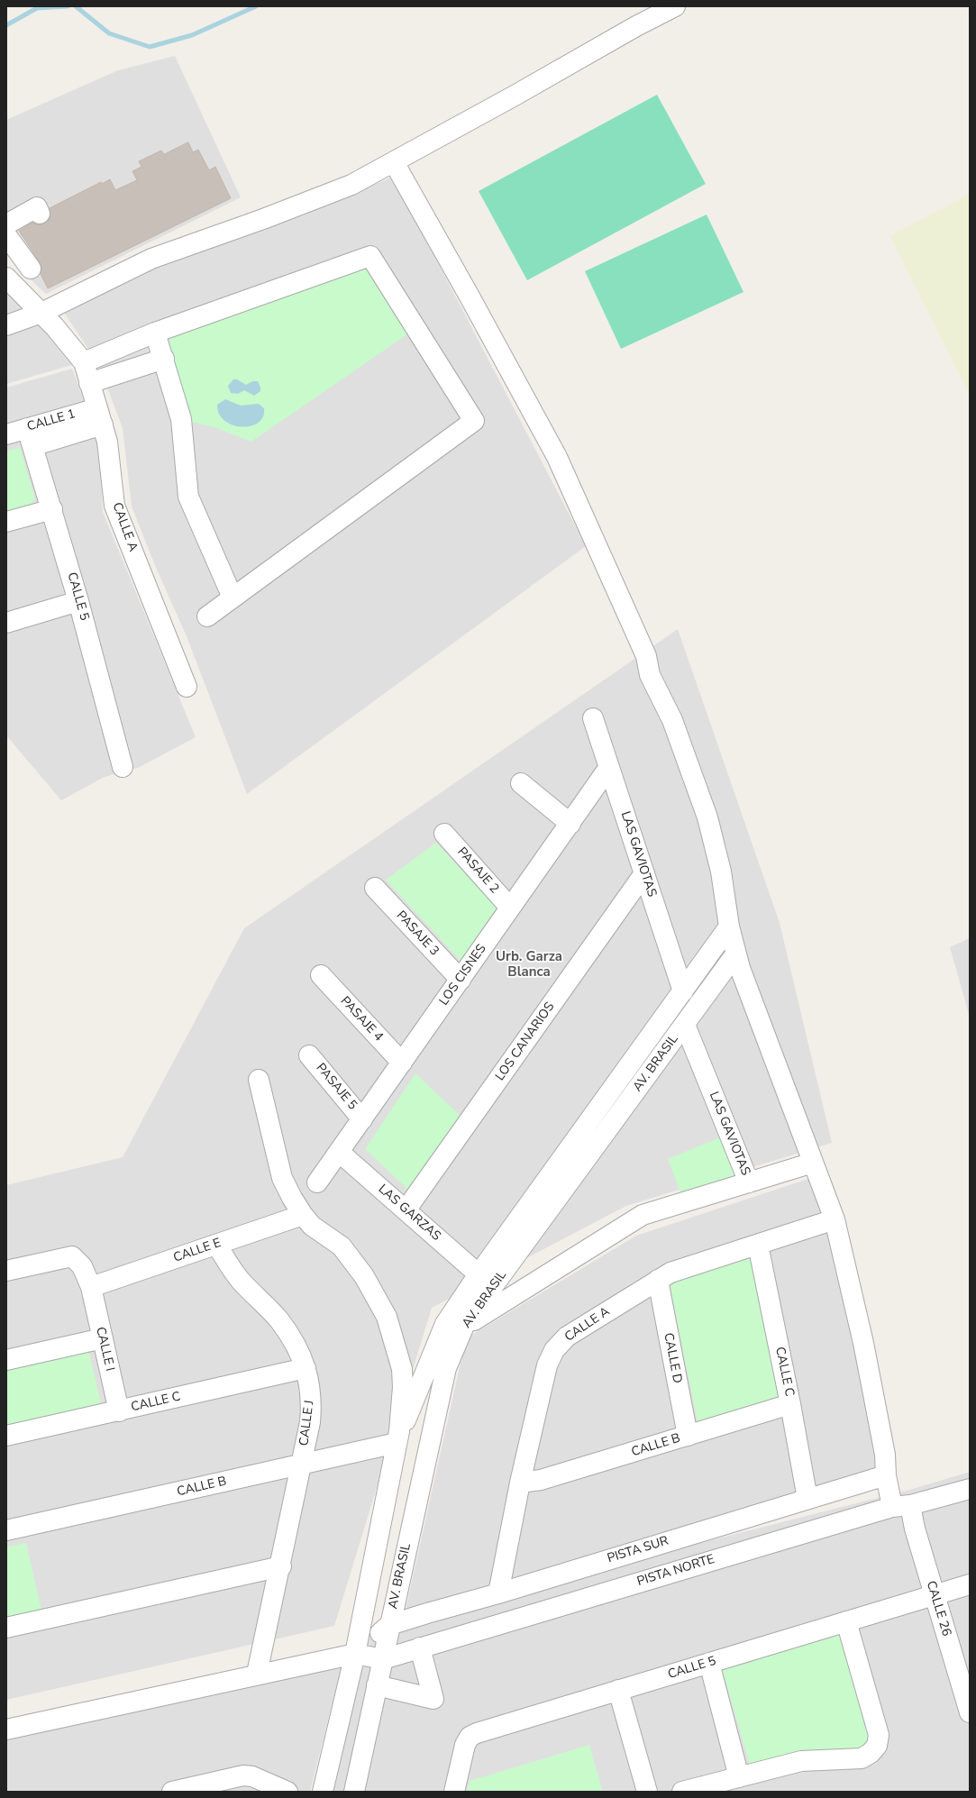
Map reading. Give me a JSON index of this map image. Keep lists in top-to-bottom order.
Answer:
{
  "streets": {
    "street": [
      "CALLE 1",
      "CALLE A",
      "CALLE 5",
      "LAS GAVIOTAS",
      "PASAJE 2",
      "PASAJE 3",
      "LOS CISNES",
      "PASAJE 4",
      "LOS CANARIOS",
      "AV. BRASIL",
      "PASAJE 5",
      "LAS GARZAS",
      "CALLE E",
      "CALLE I",
      "CALLE D",
      "CALLE C",
      "CALLE J",
      "CALLE B",
      "PISTA SUR",
      "PISTA NORTE",
      "CALLE 26"
    ]
  },
  "crossings": [
    ["CALLE 1", "CALLE A"],
    ["CALLE 1", "CALLE 5"],
    ["CALLE A", "CALLE D"],
    ["CALLE A", "CALLE C"],
    ["CALLE A", "CALLE B"],
    ["CALLE A", "PISTA SUR"],
    ["CALLE A", "CALLE 26"],
    ["CALLE 5", "CALLE 26"],
    ["LAS GAVIOTAS", "LOS CISNES"],
    ["LAS GAVIOTAS", "LOS CANARIOS"],
    ["LAS GAVIOTAS", "AV. BRASIL"],
    ["PASAJE 2", "LOS CISNES"],
    ["PASAJE 3", "LOS CISNES"],
    ["LOS CISNES", "PASAJE 4"],
    ["LOS CISNES", "PASAJE 5"],
    ["LOS CISNES", "LAS GARZAS"],
    ["LOS CANARIOS", "LAS GARZAS"],
    ["AV. BRASIL", "LAS GARZAS"],
    ["AV. BRASIL", "CALLE B"],
    ["AV. BRASIL", "PISTA SUR"],
    ["AV. BRASIL", "PISTA NORTE"],
    ["AV. BRASIL", "CALLE 26"],
    ["CALLE E", "CALLE I"],
    ["CALLE E", "CALLE J"],
    ["CALLE I", "CALLE C"],
    ["CALLE D", "CALLE B"],
    ["CALLE C", "CALLE J"],
    ["CALLE C", "CALLE B"],
    ["CALLE C", "PISTA SUR"],
    ["CALLE J", "CALLE B"],
    ["PISTA SUR", "CALLE 26"],
    ["PISTA NORTE", "CALLE 26"]
  ],
  "districts": ["Urb. Garza Blanca"]
}
